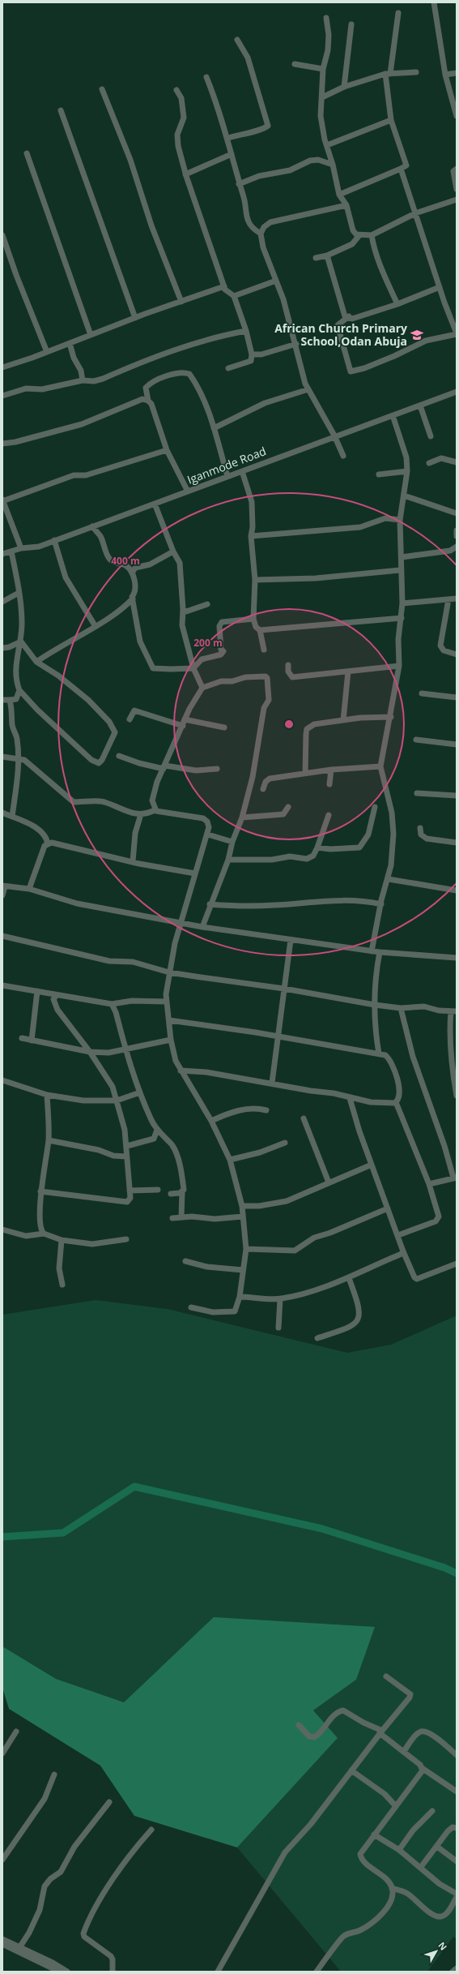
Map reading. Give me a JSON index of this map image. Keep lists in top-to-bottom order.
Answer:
{
  "streets": {
    "street": ["Iganmode Road"]
  },
  "places": {
    "school or university": ["African Church Primary School,Odan Abuja"]
  },
  "north": "top right",
  "rings": ["400 m", "200 m"]
}
